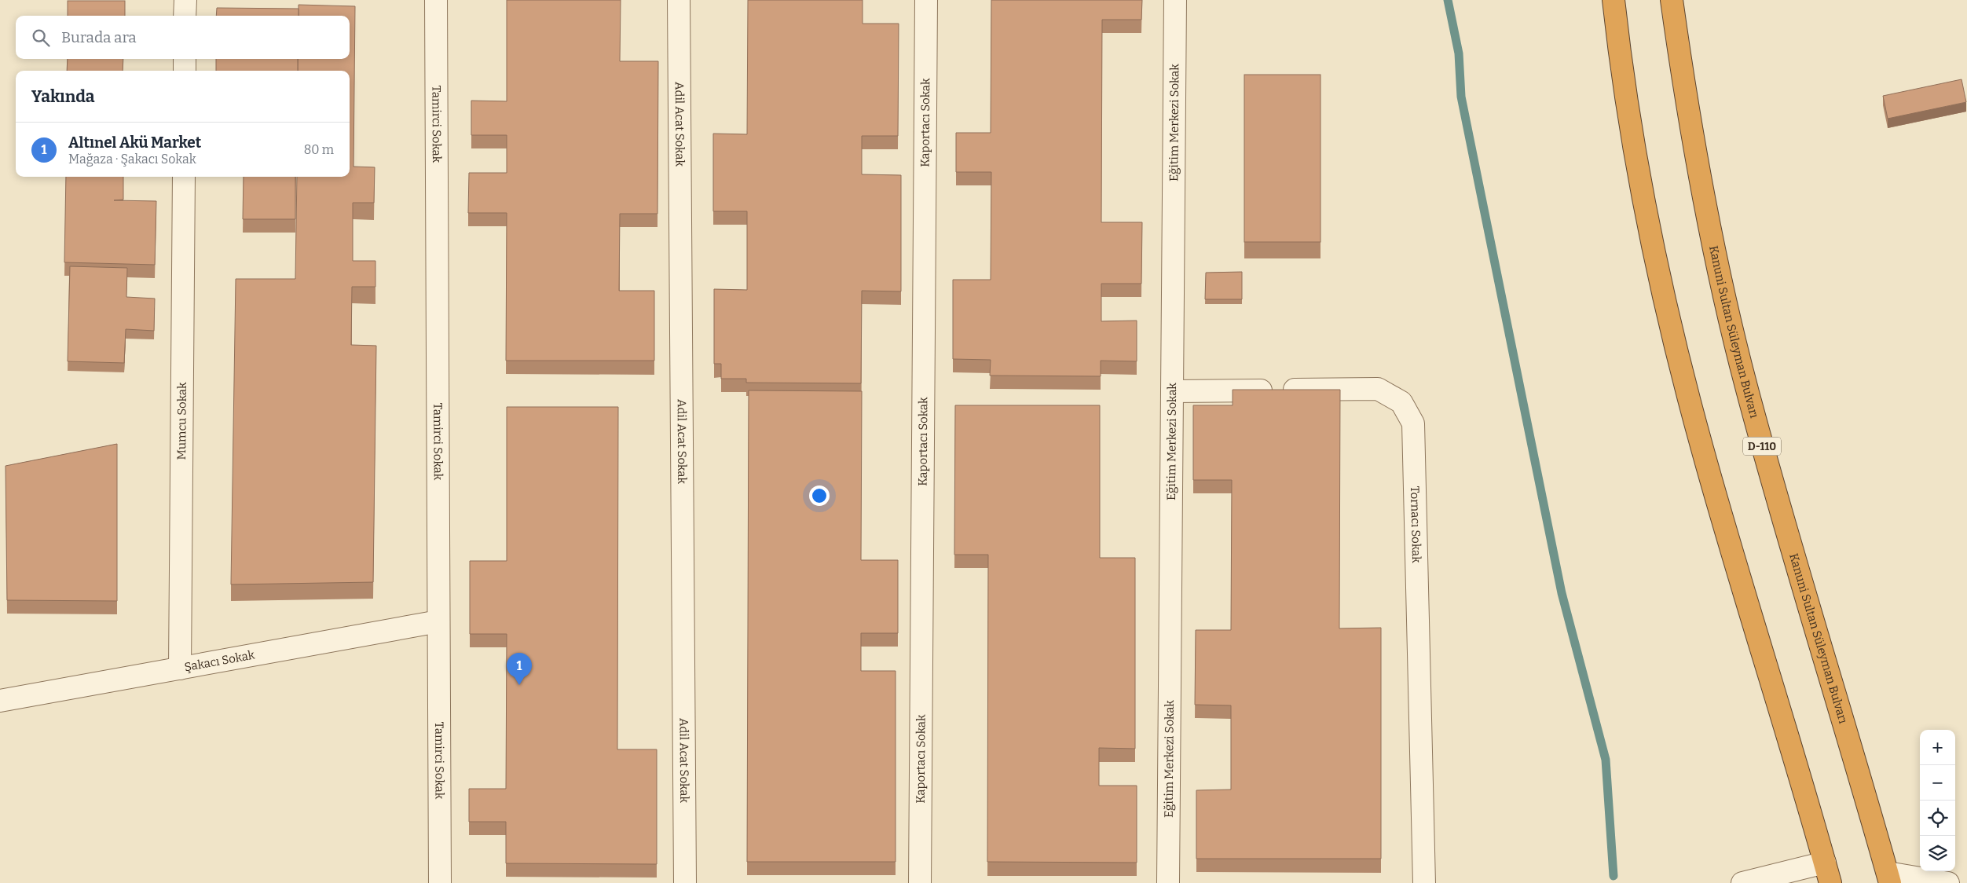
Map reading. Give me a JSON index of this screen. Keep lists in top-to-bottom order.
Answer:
{
  "streets": {
    "highway": ["Kanuni Sultan Süleyman Bulvarı", "D-110"],
    "street": [
      "Tamirci Sokak",
      "Adil Acat Sokak",
      "Kaportacı Sokak",
      "Eğitim Merkezi Sokak",
      "Mumcu Sokak",
      "Tornacı Sokak",
      "Şakacı Sokak"
    ]
  },
  "crossings": [
    ["Tamirci Sokak", "Şakacı Sokak"],
    ["Eğitim Merkezi Sokak", "Tornacı Sokak"],
    ["Mumcu Sokak", "Şakacı Sokak"]
  ],
  "page": {
    "search": "Burada ara",
    "heading": "Yakında",
    "list": [
      {
        "mark": "1",
        "name": "Altınel Akü Market",
        "note": "Mağaza · Şakacı Sokak",
        "value": "80 m"
      }
    ],
    "pins": "1",
    "map_buttons": ["+", "−"]
  }
}
